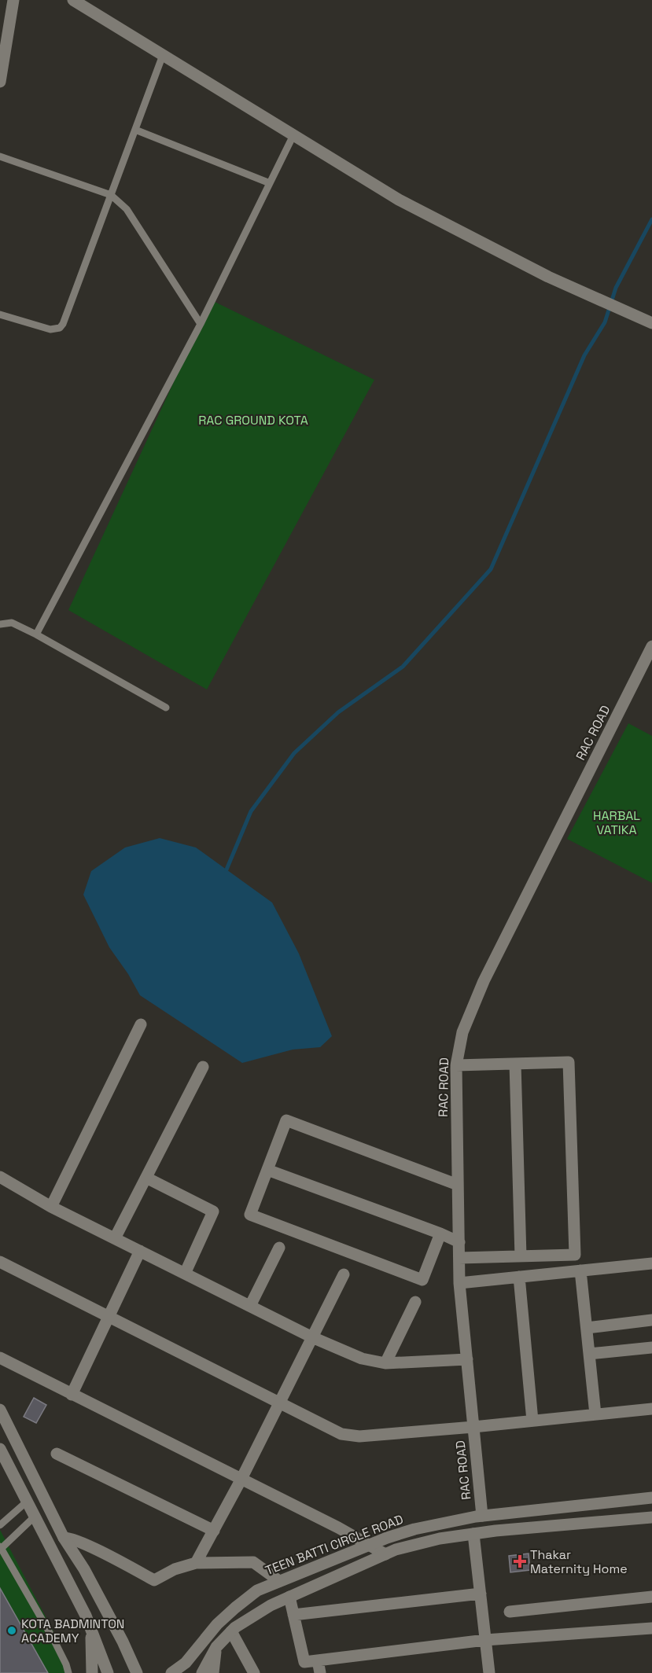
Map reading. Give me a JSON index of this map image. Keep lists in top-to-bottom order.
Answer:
{
  "streets": {
    "street": ["RAC ROAD", "TEEN BATTI CIRCLE ROAD"]
  },
  "crossings": [
    ["RAC ROAD", "TEEN BATTI CIRCLE ROAD"]
  ],
  "parks": ["RAC GROUND KOTA", "HARBAL VATIKA"],
  "places": {
    "health": ["Thakar Maternity Home"],
    "other": ["KOTA BADMINTON ACADEMY"]
  }
}
